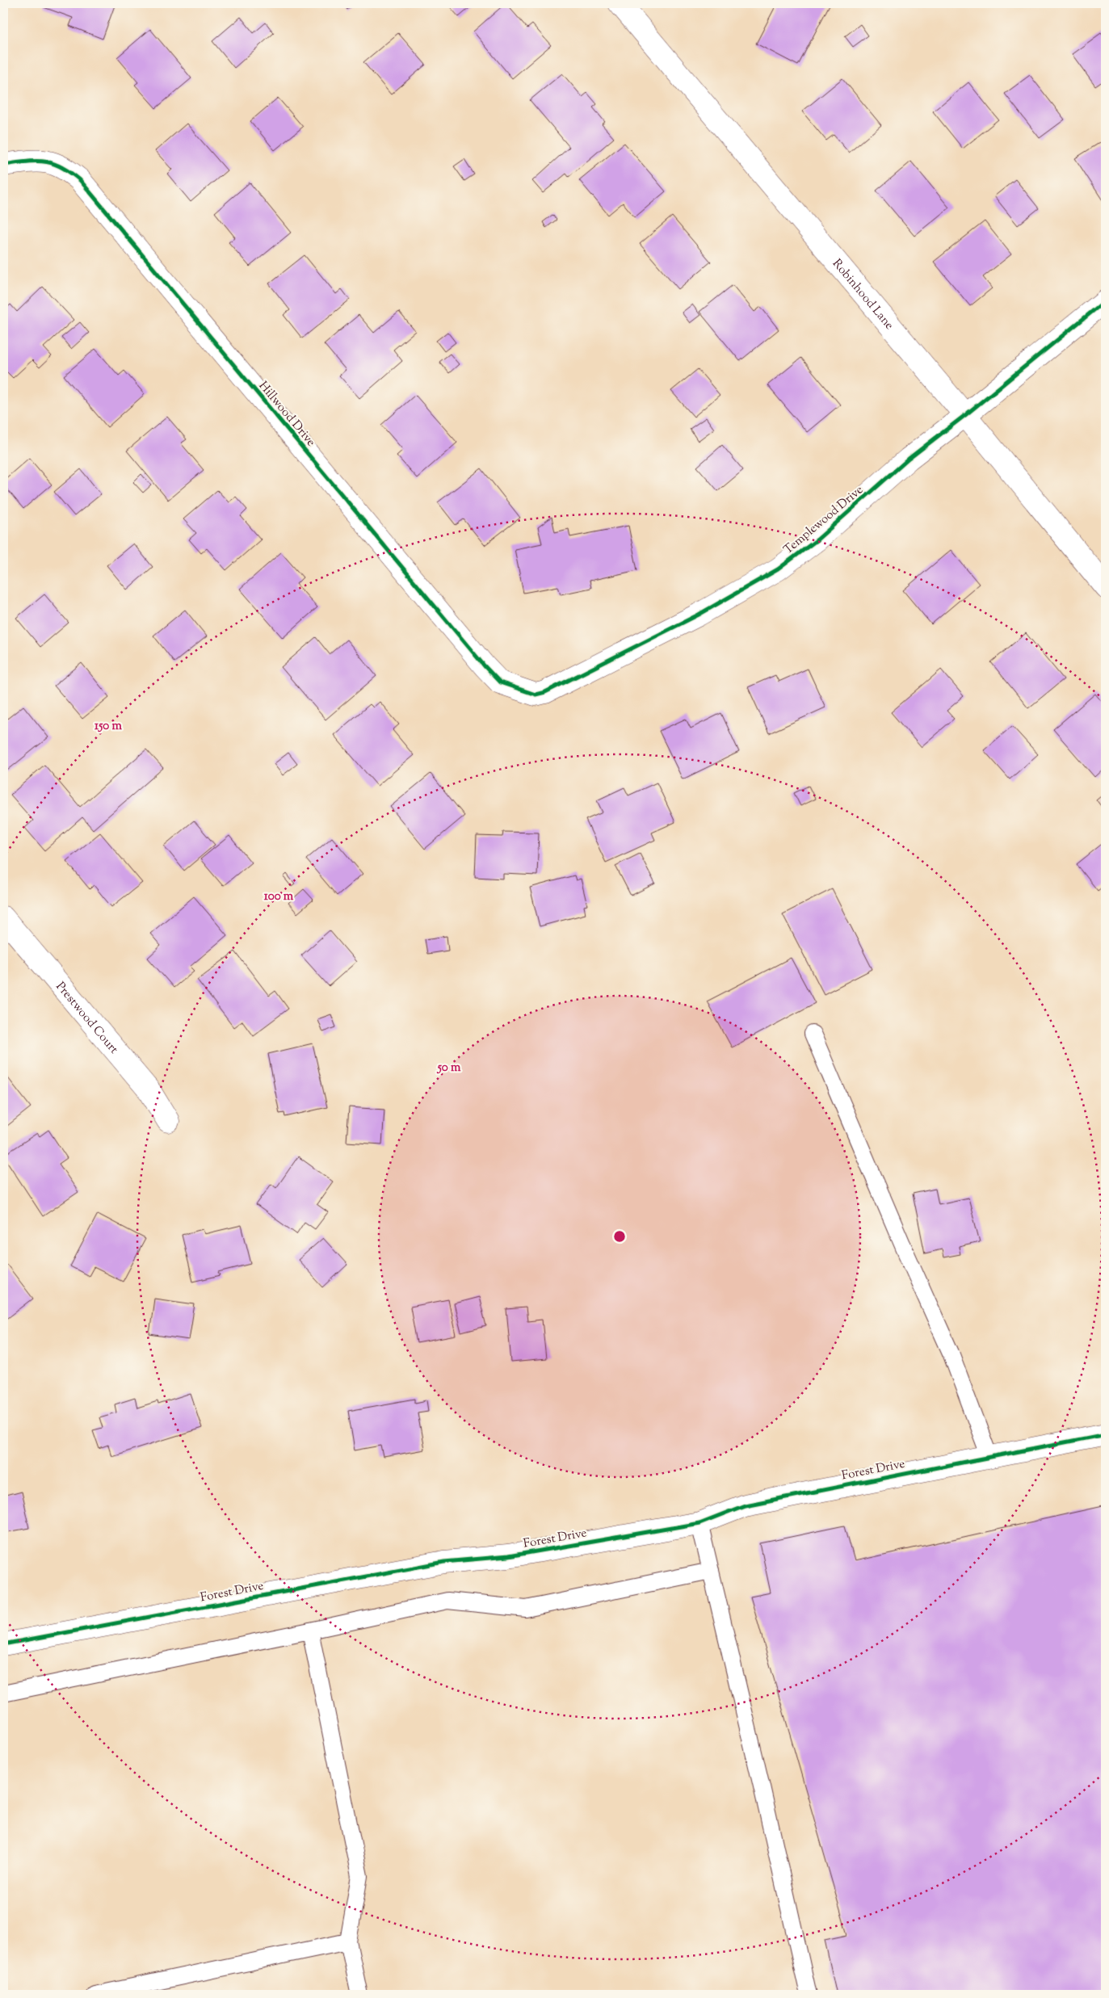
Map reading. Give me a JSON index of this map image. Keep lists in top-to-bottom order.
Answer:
{
  "streets": {
    "street": [
      "Robinhood Lane",
      "Hillwood Drive",
      "Templewood Drive",
      "Prestwood Court",
      "Forest Drive"
    ]
  },
  "crossings": [
    ["Robinhood Lane", "Templewood Drive"],
    ["Hillwood Drive", "Templewood Drive"]
  ],
  "rings": ["150 m", "100 m", "50 m"]
}
